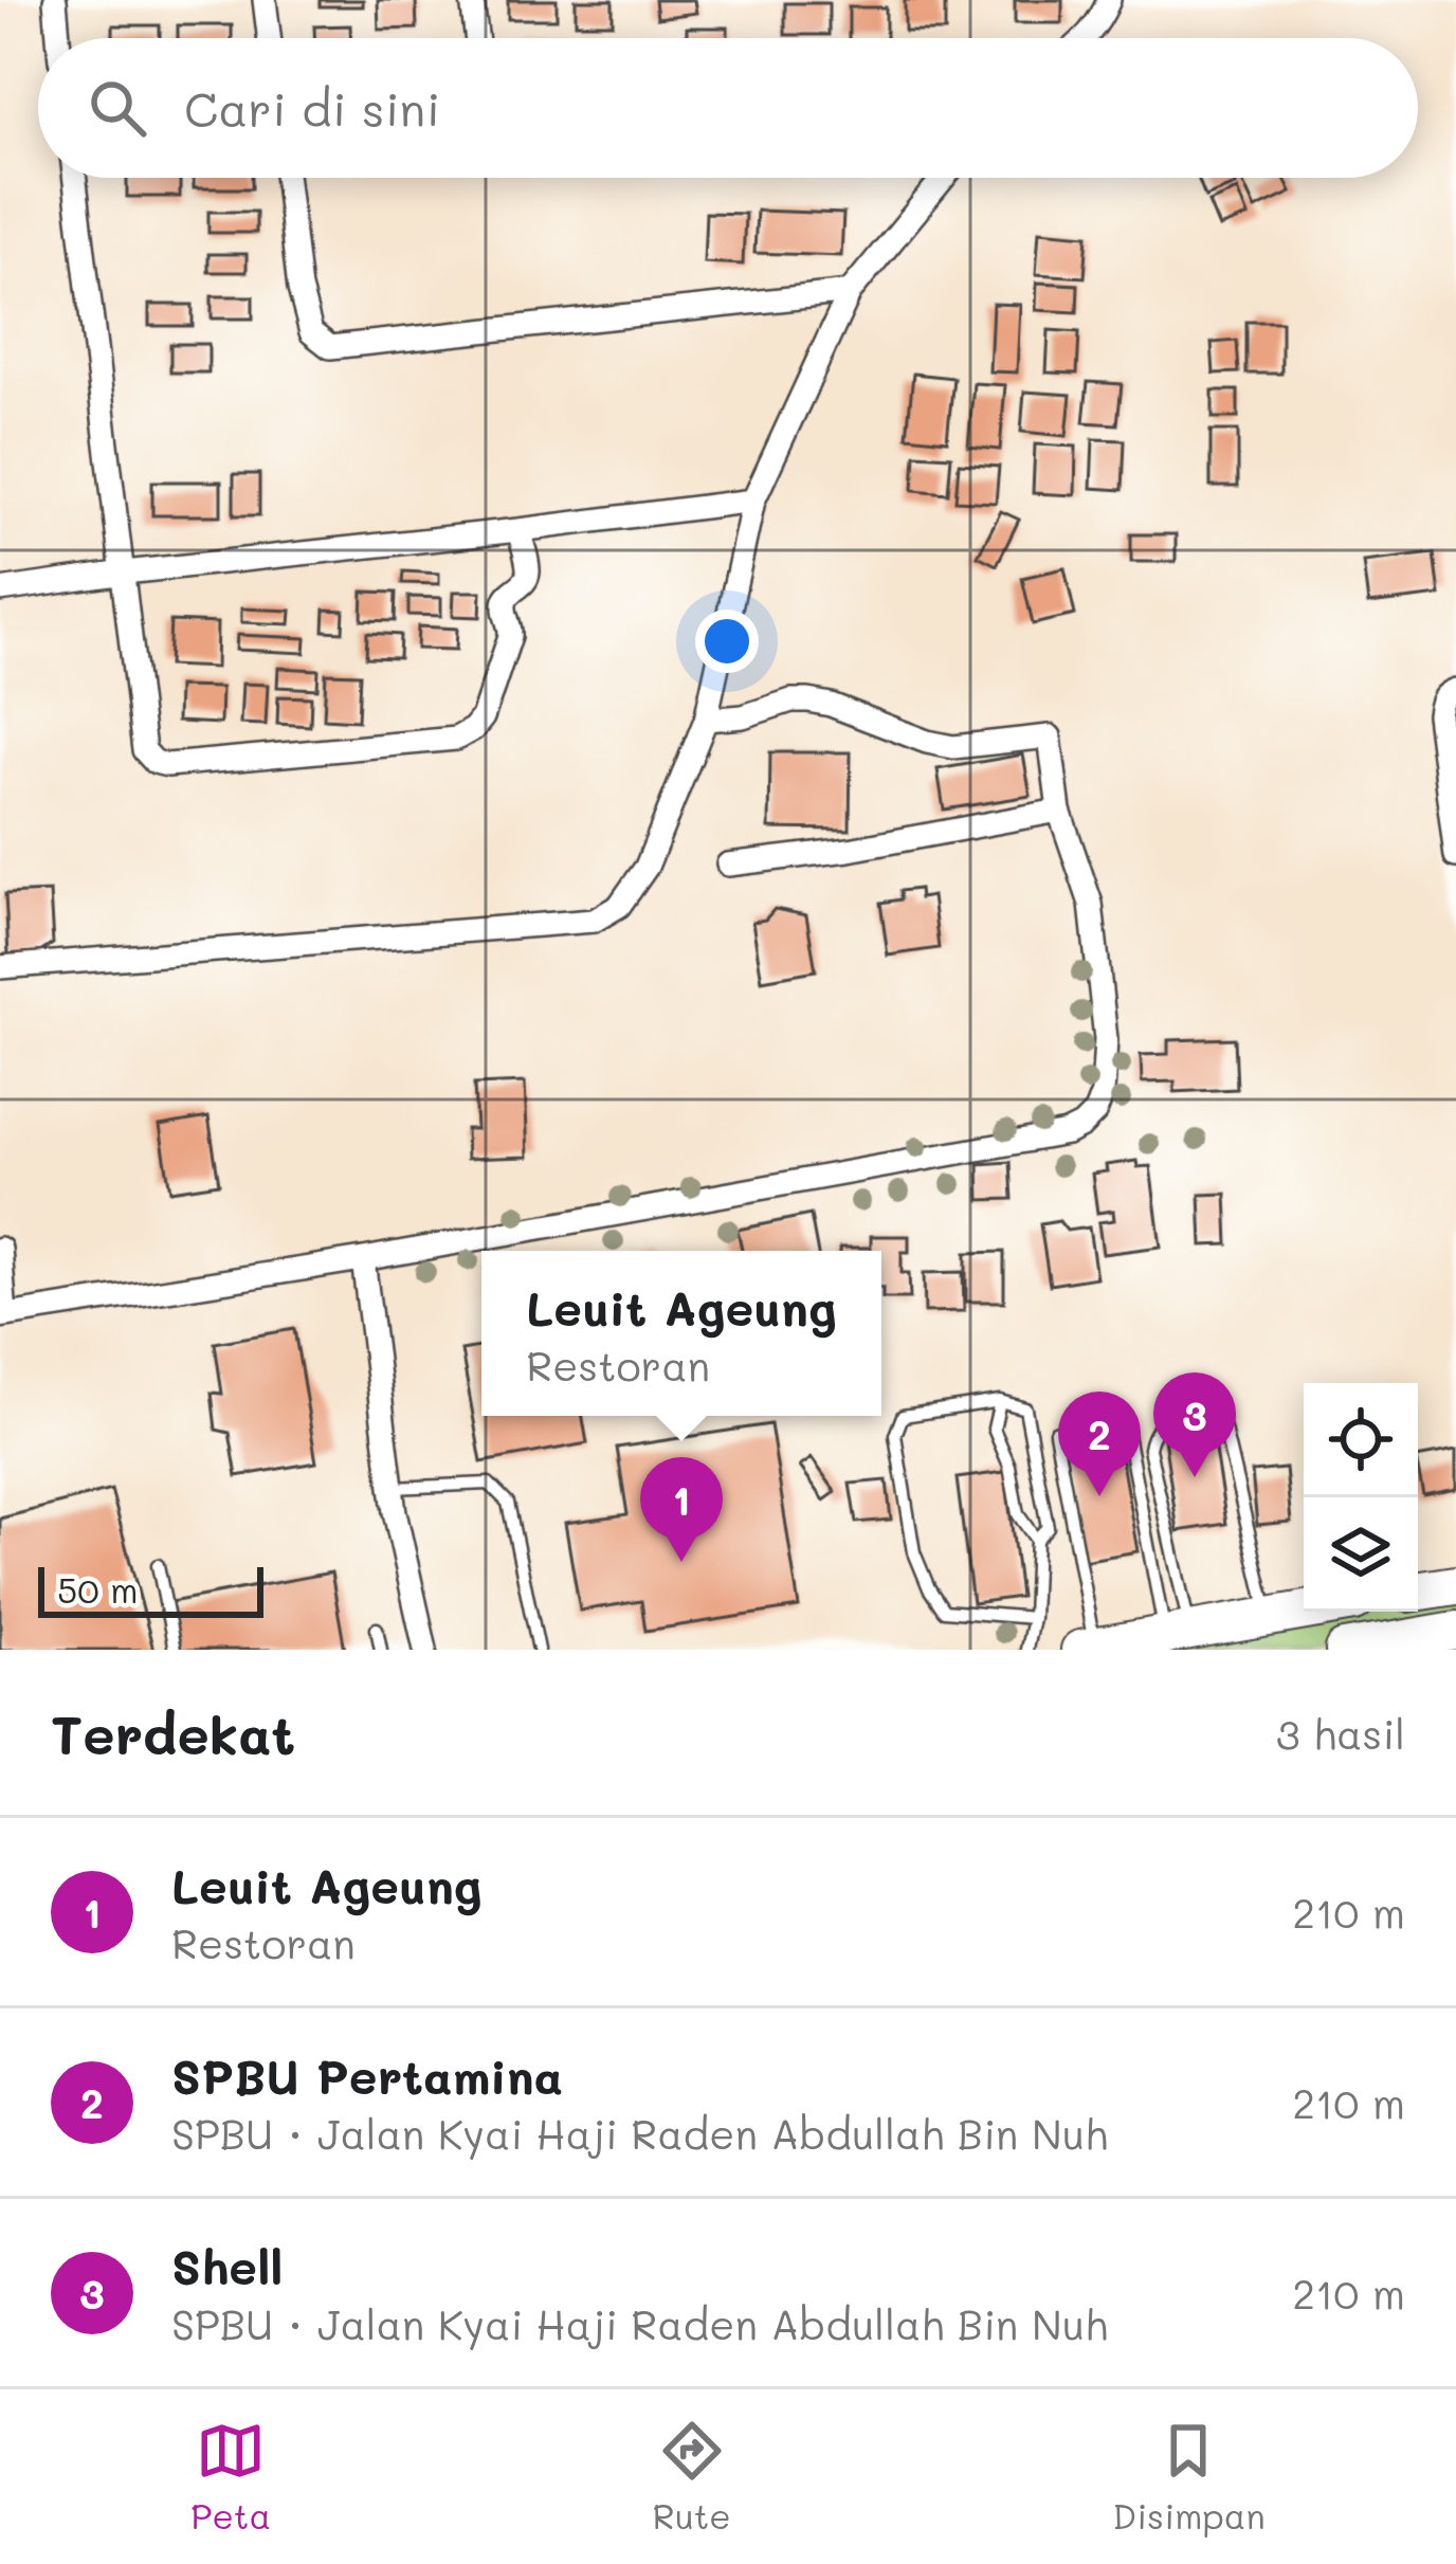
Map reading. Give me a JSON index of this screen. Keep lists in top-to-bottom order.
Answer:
{
  "scale_bar": "50 m",
  "page": {
    "search": "Cari di sini",
    "popup": ["Leuit Ageung", "Restoran"],
    "pins": ["3", "2", "1"],
    "scale": "50 m",
    "heading": ["Terdekat", "3 hasil"],
    "list": [
      {
        "mark": "1",
        "name": "Leuit Ageung",
        "note": "Restoran",
        "value": "210 m"
      },
      {
        "mark": "2",
        "name": "SPBU Pertamina",
        "note": "SPBU · Jalan Kyai Haji Raden Abdullah Bin Nuh",
        "value": "210 m"
      },
      {
        "mark": "3",
        "name": "Shell",
        "note": "SPBU · Jalan Kyai Haji Raden Abdullah Bin Nuh",
        "value": "210 m"
      }
    ],
    "nav": ["Peta", "Rute", "Disimpan"]
  }
}
